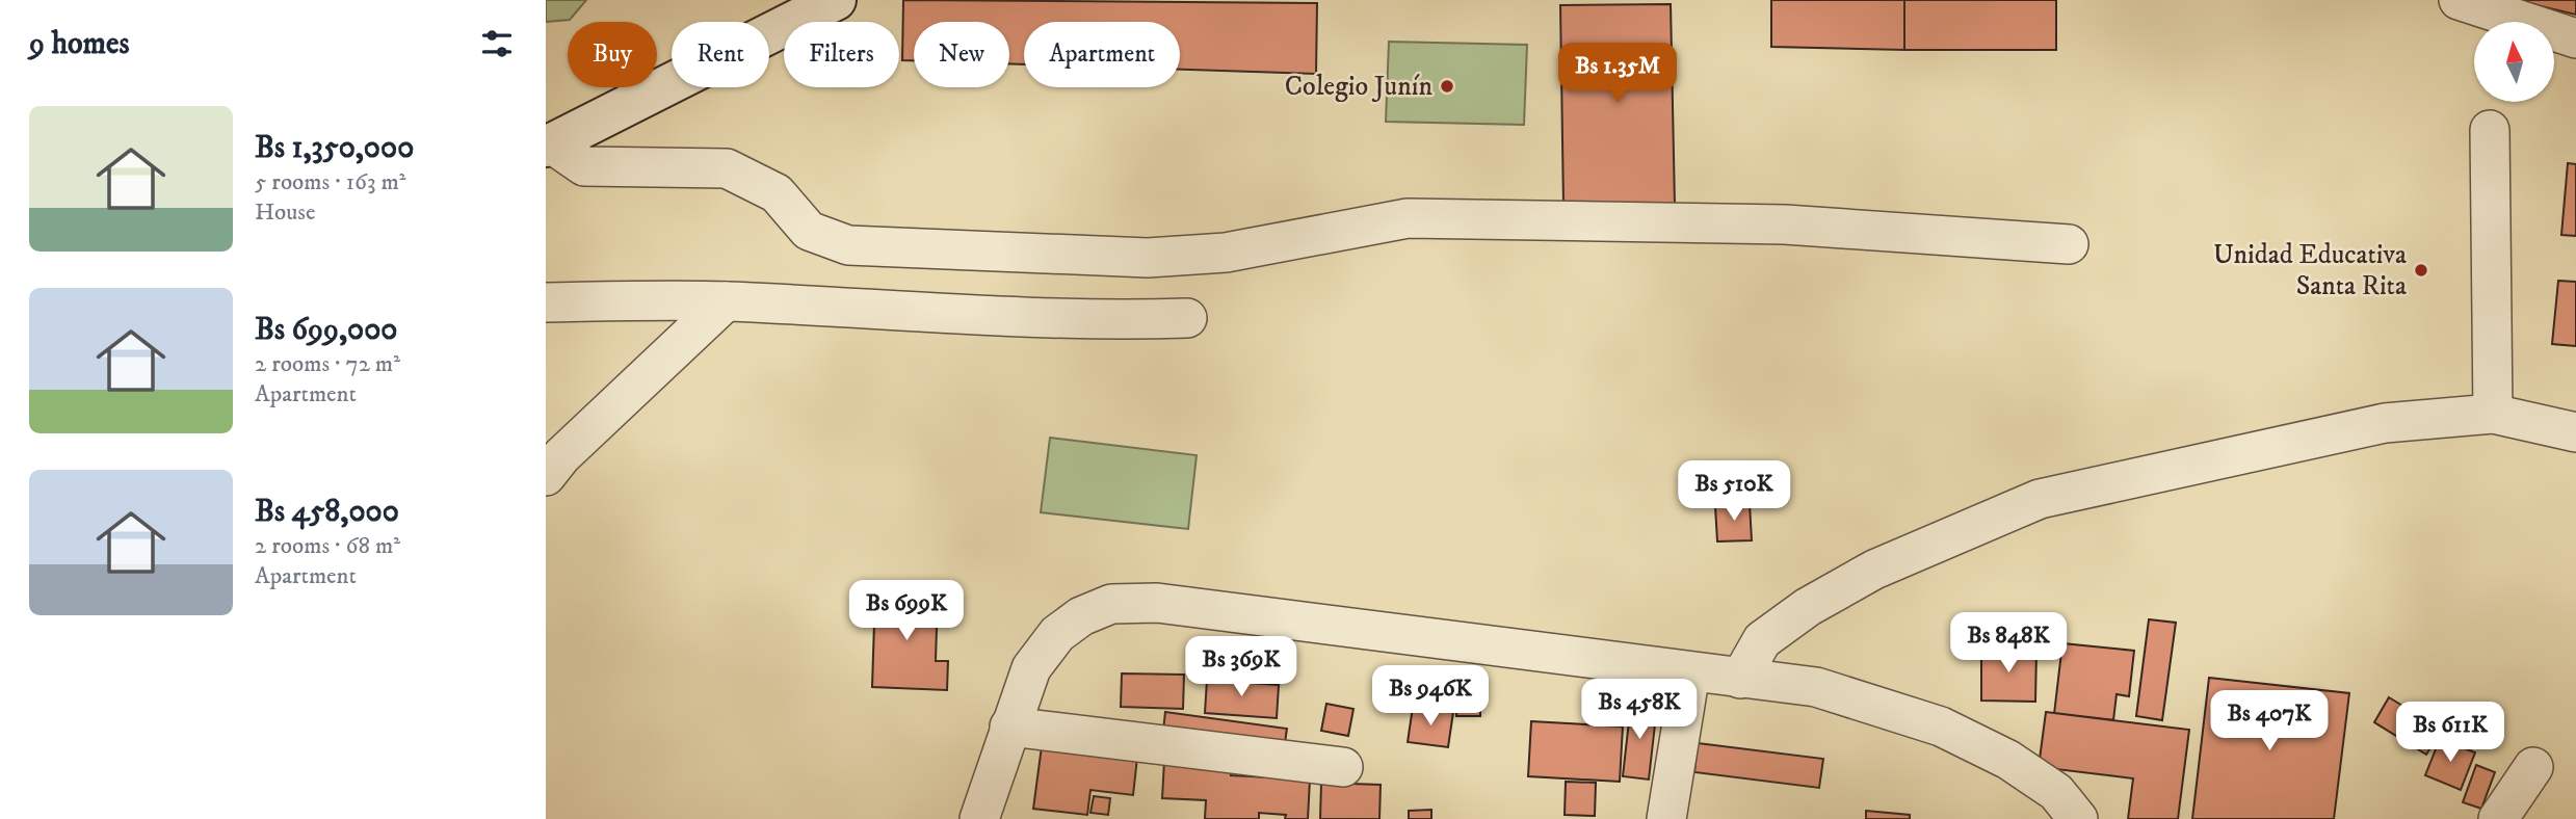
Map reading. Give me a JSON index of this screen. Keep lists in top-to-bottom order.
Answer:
{
  "places": ["Colegio Junín", "Unidad Educativa Santa Rita"],
  "north": "top",
  "page": {
    "heading": "9 homes",
    "chip": [
      "Buy",
      "Rent",
      "Filters",
      "New",
      "Apartment"
    ],
    "price": [
      "Bs 1.35M",
      "Bs 510K",
      "Bs 699K",
      "Bs 848K",
      "Bs 369K",
      "Bs 946K",
      "Bs 458K",
      "Bs 407K",
      "Bs 611K"
    ],
    "list": [
      {
        "name": "Bs 1,350,000",
        "note": "5 rooms · 163 m² · House"
      },
      {
        "name": "Bs 699,000",
        "note": "2 rooms · 72 m² · Apartment"
      },
      {
        "name": "Bs 458,000",
        "note": "2 rooms · 68 m² · Apartment"
      }
    ]
  }
}
